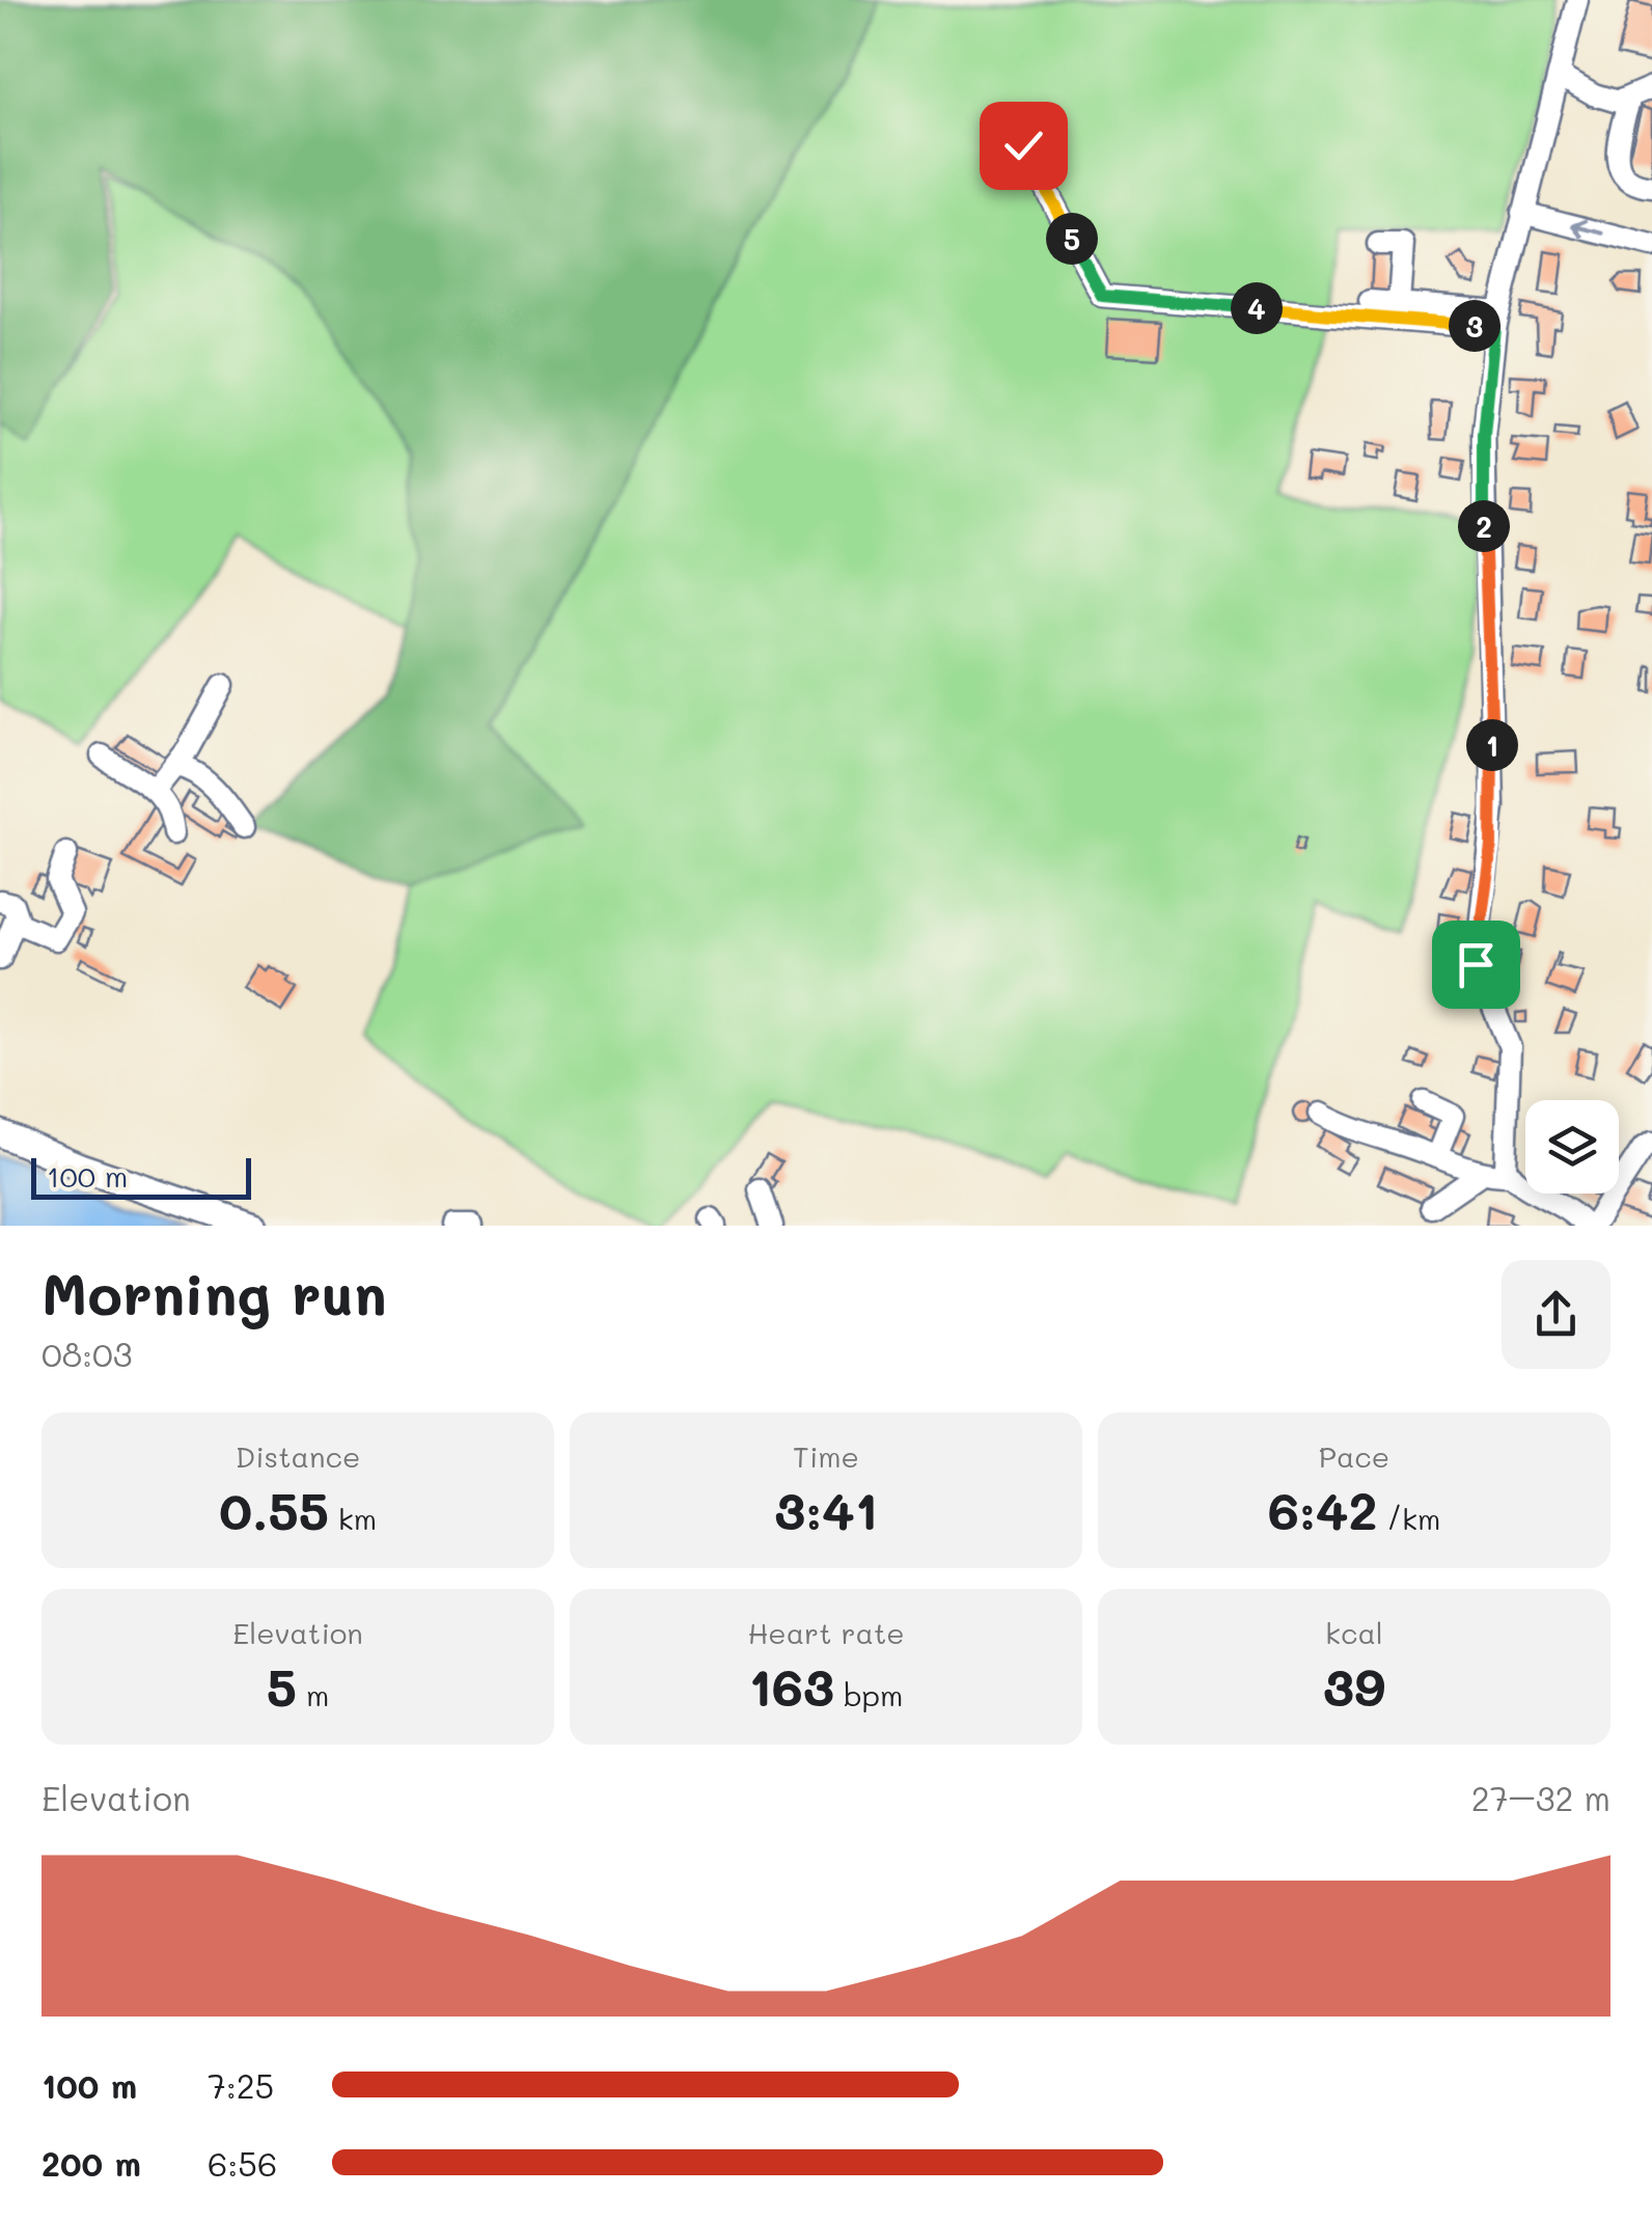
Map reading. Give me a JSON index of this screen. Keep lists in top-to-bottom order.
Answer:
{
  "scale_bar": "100 m",
  "page": {
    "pins": [
      "5",
      "4",
      "3",
      "2",
      "1"
    ],
    "scale": "100 m",
    "heading": ["Morning run", "08:03"],
    "stats": [
      ["Distance", "0.55 km"],
      ["Time", "3:41"],
      ["Pace", "6:42 /km"],
      ["Elevation", "5 m"],
      ["Heart rate", "163 bpm"],
      ["kcal", "39"]
    ],
    "chart": ["Elevation", "27–32 m"],
    "list": [
      {
        "name": "100 m",
        "note": "7:25"
      },
      {
        "name": "200 m",
        "note": "6:56"
      }
    ]
  }
}
